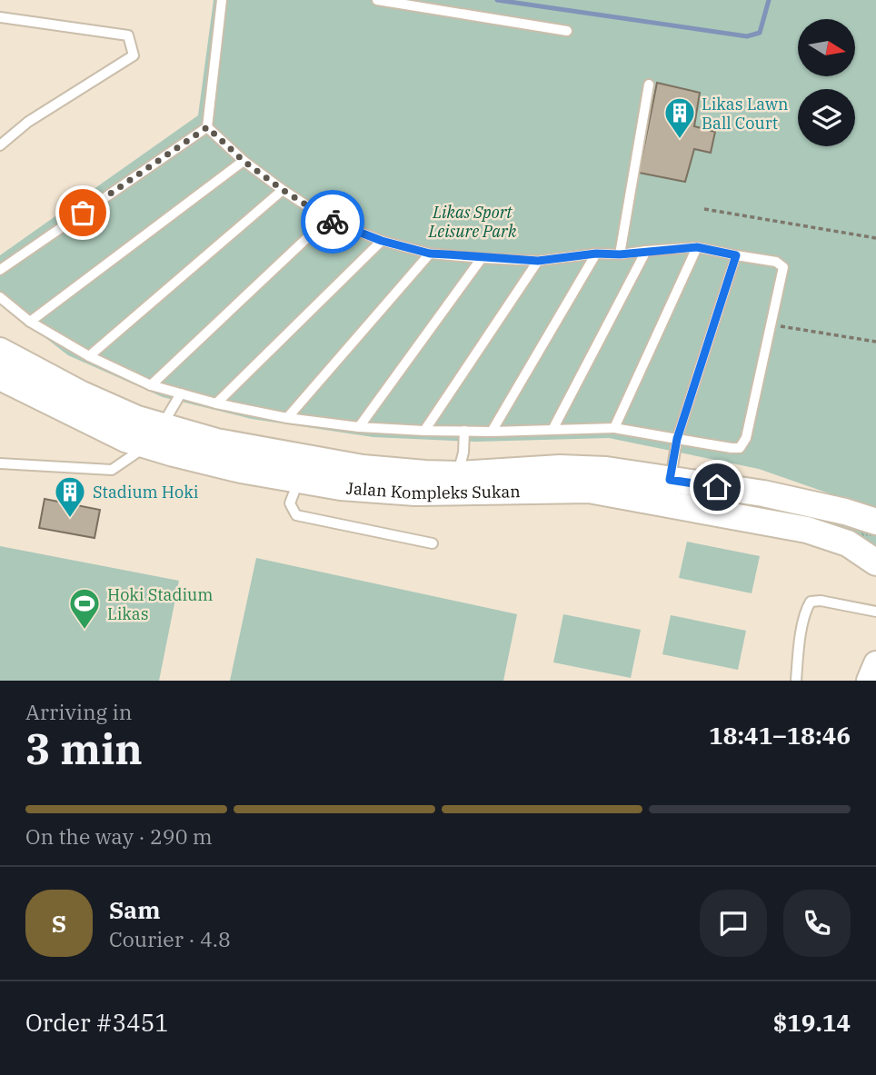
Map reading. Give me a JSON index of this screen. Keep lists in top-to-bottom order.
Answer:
{
  "streets": {
    "main road": ["Jalan Kompleks Sukan"]
  },
  "parks": ["Likas Sport Leisure Park"],
  "places": {
    "building": ["Likas Lawn Ball Court", "Stadium Hoki"],
    "sports": ["Hoki Stadium Likas"]
  },
  "north": "right",
  "page": {
    "heading": ["3 min", "Arriving in", "18:41–18:46"],
    "panel": [
      "Sam",
      "Courier · 4.8",
      "Order #3451",
      "$19.14"
    ],
    "bar": "On the way · 290 m",
    "round": "S"
  }
}
